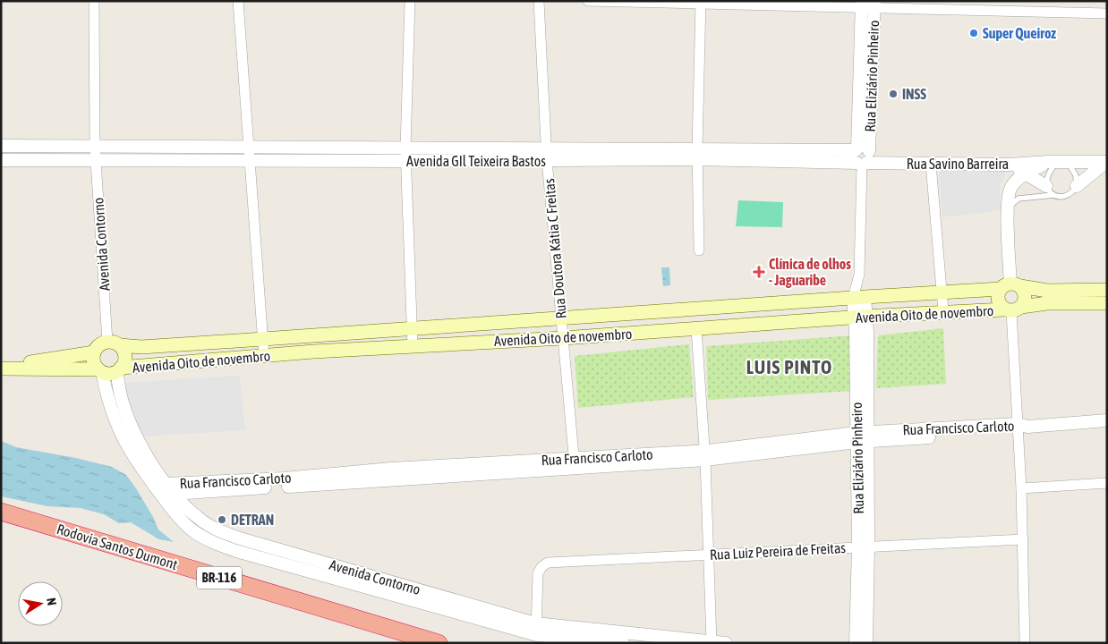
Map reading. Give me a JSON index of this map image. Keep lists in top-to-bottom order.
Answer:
{
  "streets": {
    "highway": ["Rodovia Santos Dumont", "BR-116"],
    "main road": ["Avenida Oito de novembro"],
    "street": [
      "Rua Eliziário Pinheiro",
      "Avenida GIl Teixeira Bastos",
      "Rua Savino Barreira",
      "Avenida Contorno",
      "Rua Doutora Kátia C Freitas",
      "Rua Francisco Carloto",
      "Rua Luiz Pereira de Freitas"
    ]
  },
  "crossings": [
    ["Rua Eliziário Pinheiro", "Avenida GIl Teixeira Bastos"],
    ["Rua Eliziário Pinheiro", "Rua Savino Barreira"],
    ["Rua Eliziário Pinheiro", "Avenida Oito de novembro"],
    ["Rua Eliziário Pinheiro", "Rua Francisco Carloto"],
    ["Rua Eliziário Pinheiro", "Rua Luiz Pereira de Freitas"],
    ["Avenida GIl Teixeira Bastos", "Rua Savino Barreira"],
    ["Avenida GIl Teixeira Bastos", "Avenida Contorno"],
    ["Avenida GIl Teixeira Bastos", "Rua Doutora Kátia C Freitas"],
    ["Rua Savino Barreira", "Avenida Oito de novembro"],
    ["Avenida Contorno", "Avenida Oito de novembro"],
    ["Avenida Contorno", "Rua Francisco Carloto"],
    ["Avenida Contorno", "Rua Luiz Pereira de Freitas"],
    ["Rua Doutora Kátia C Freitas", "Avenida Oito de novembro"],
    ["Rua Doutora Kátia C Freitas", "Rua Francisco Carloto"]
  ],
  "districts": ["LUIS PINTO"],
  "places": {
    "other": ["Super Queiroz", "INSS", "DETRAN"],
    "health": ["Clínica de olhos - Jaguaribe"]
  },
  "north": "right"
}
